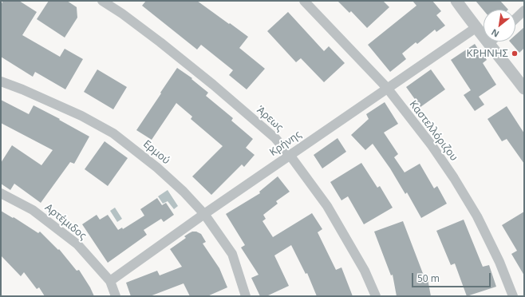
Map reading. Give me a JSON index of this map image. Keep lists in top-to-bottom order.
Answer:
{
  "streets": {
    "street": [
      "Άρεως",
      "Καστελλόριζου",
      "Κρήνης",
      "Ερμού",
      "Αρτέμιδος"
    ]
  },
  "crossings": [
    ["Άρεως", "Κρήνης"],
    ["Καστελλόριζου", "Κρήνης"],
    ["Κρήνης", "Ερμού"],
    ["Κρήνης", "Αρτέμιδος"]
  ],
  "places": ["ΚΡΗΝΗΣ"],
  "scale_bar": "50 m",
  "north": "bottom left"
}
